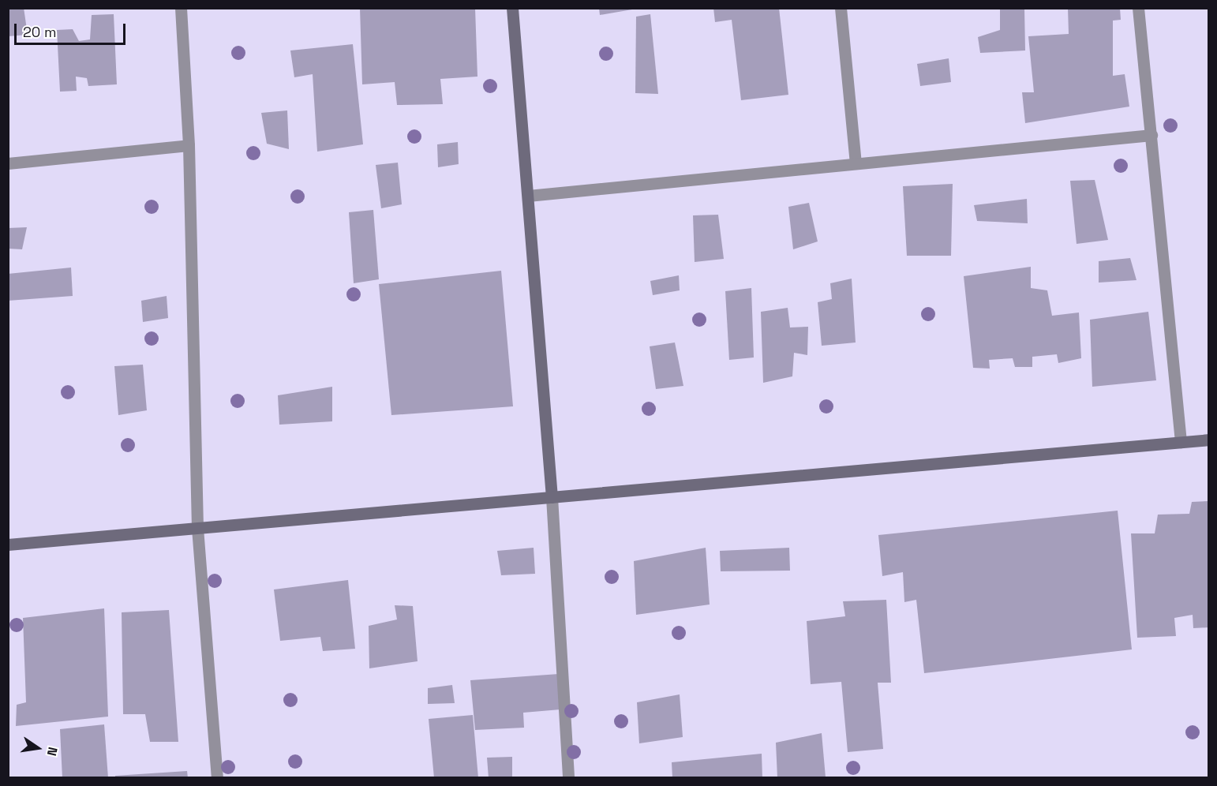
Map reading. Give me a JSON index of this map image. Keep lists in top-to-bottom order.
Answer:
{
  "scale_bar": "20 m",
  "north": "right"
}
